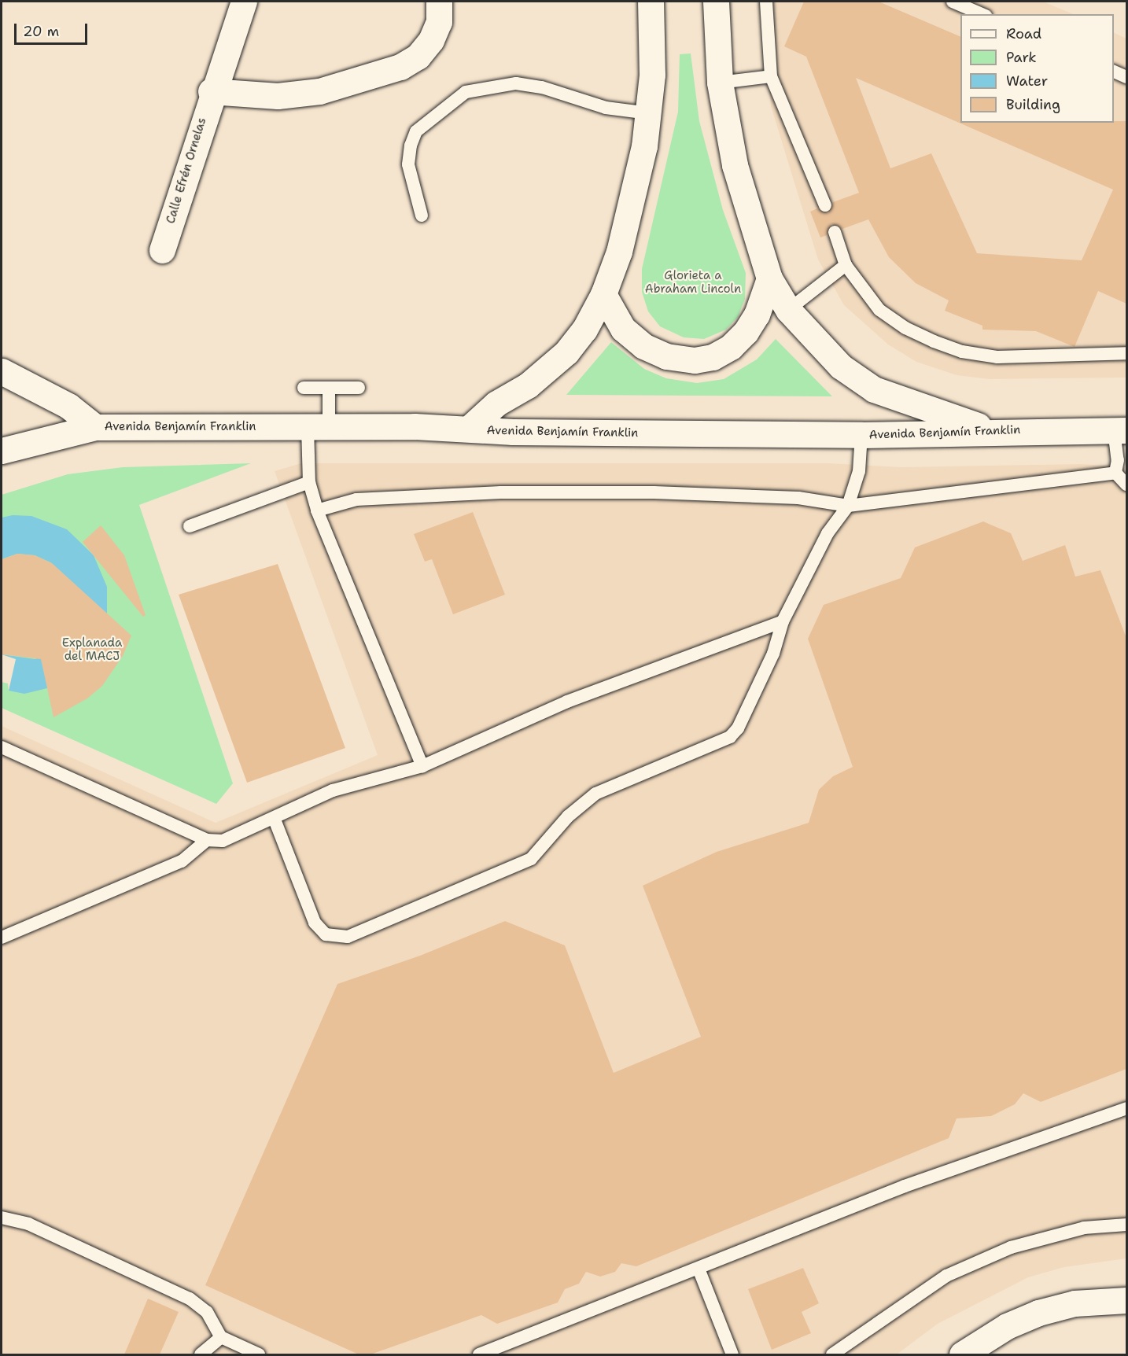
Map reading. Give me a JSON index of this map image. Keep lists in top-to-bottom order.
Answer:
{
  "streets": {
    "main road": ["Calle Efrén Ornelas", "Avenida Benjamín Franklin"]
  },
  "parks": ["Glorieta a Abraham Lincoln", "Explanada del MACJ"],
  "legend": [
    "Road",
    "Park",
    "Water",
    "Building"
  ],
  "scale_bar": "20 m"
}
